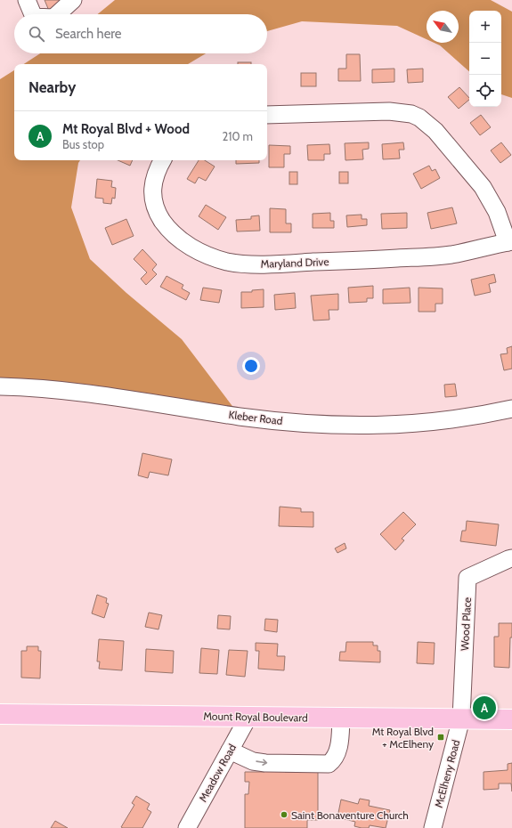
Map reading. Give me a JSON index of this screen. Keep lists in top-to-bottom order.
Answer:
{
  "streets": {
    "main road": ["Mount Royal Boulevard"],
    "street": [
      "Maryland Drive",
      "Kleber Road",
      "Wood Place",
      "Meadow Road",
      "McElheny Road"
    ]
  },
  "crossings": [
    ["Wood Place", "Mount Royal Boulevard"],
    ["Wood Place", "McElheny Road"],
    ["Mount Royal Boulevard", "Meadow Road"],
    ["Mount Royal Boulevard", "McElheny Road"]
  ],
  "places": {
    "transit": ["Mt Royal Blvd + McElheny"],
    "other": ["Saint Bonaventure Church"]
  },
  "north": "top left",
  "page": {
    "map_buttons": ["+", "−"],
    "search": "Search here",
    "heading": "Nearby",
    "list": [
      {
        "mark": "A",
        "name": "Mt Royal Blvd + Wood",
        "note": "Bus stop",
        "value": "210 m"
      }
    ],
    "pins": "A"
  }
}
